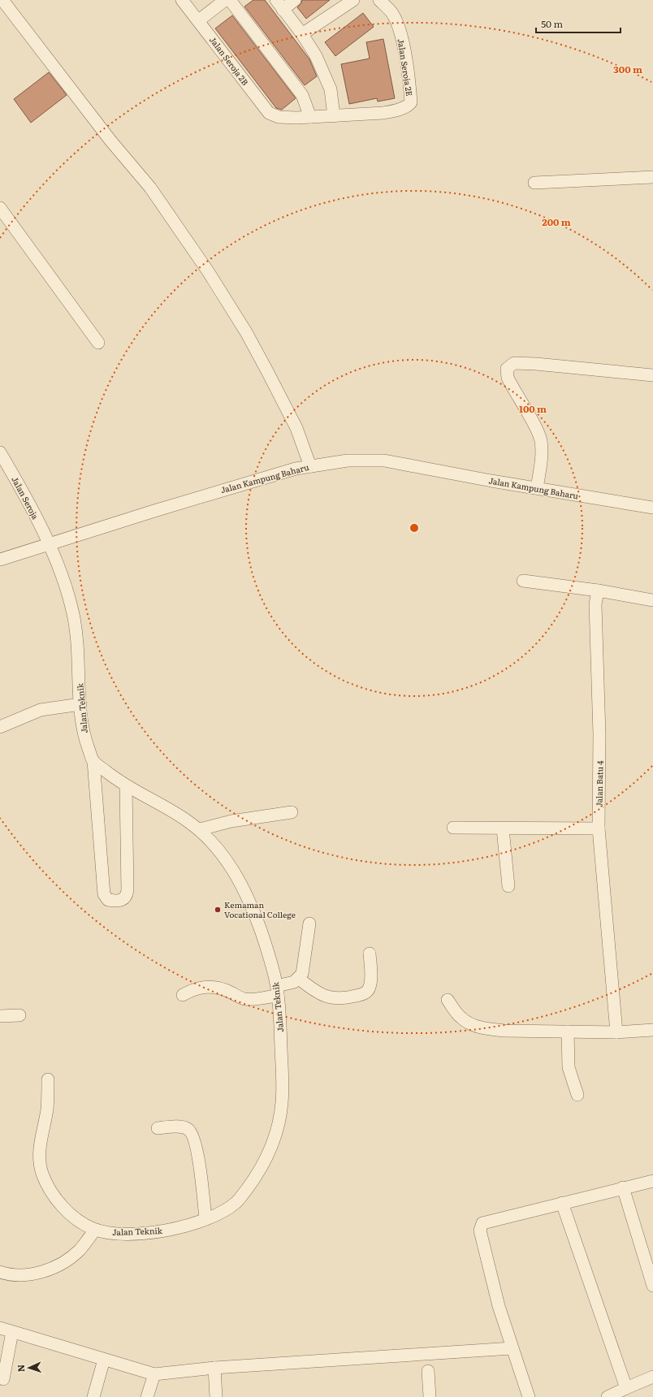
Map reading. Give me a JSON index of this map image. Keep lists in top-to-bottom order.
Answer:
{
  "streets": {
    "street": [
      "Jalan Seroja 2B",
      "Jalan Seroja 2E",
      "Jalan Kampung Baharu",
      "Jalan Seroja",
      "Jalan Teknik",
      "Jalan Batu 4"
    ]
  },
  "crossings": [
    ["Jalan Kampung Baharu", "Jalan Seroja"],
    ["Jalan Kampung Baharu", "Jalan Teknik"],
    ["Jalan Seroja", "Jalan Teknik"]
  ],
  "places": ["Kemaman Vocational College"],
  "scale_bar": "50 m",
  "north": "left",
  "rings": ["300 m", "200 m", "100 m"]
}
